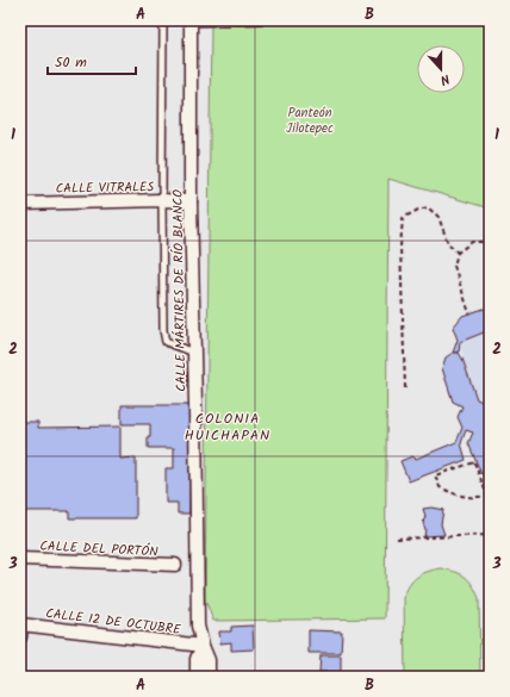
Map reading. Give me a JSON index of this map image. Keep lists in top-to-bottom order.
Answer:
{
  "streets": {
    "street": [
      "CALLE VITRALES",
      "CALLE MÁRTIRES DE RÍO BLANCO",
      "CALLE DEL PORTÓN",
      "CALLE 12 DE OCTUBRE"
    ]
  },
  "crossings": [
    ["CALLE VITRALES", "CALLE MÁRTIRES DE RÍO BLANCO"],
    ["CALLE MÁRTIRES DE RÍO BLANCO", "CALLE 12 DE OCTUBRE"]
  ],
  "districts": ["COLONIA HUICHAPAN"],
  "parks": ["Panteón Jilotepec"],
  "scale_bar": "50 m",
  "north": "bottom",
  "grid": {
    "columns": ["A", "B"],
    "rows": ["1", "2", "3"]
  }
}
